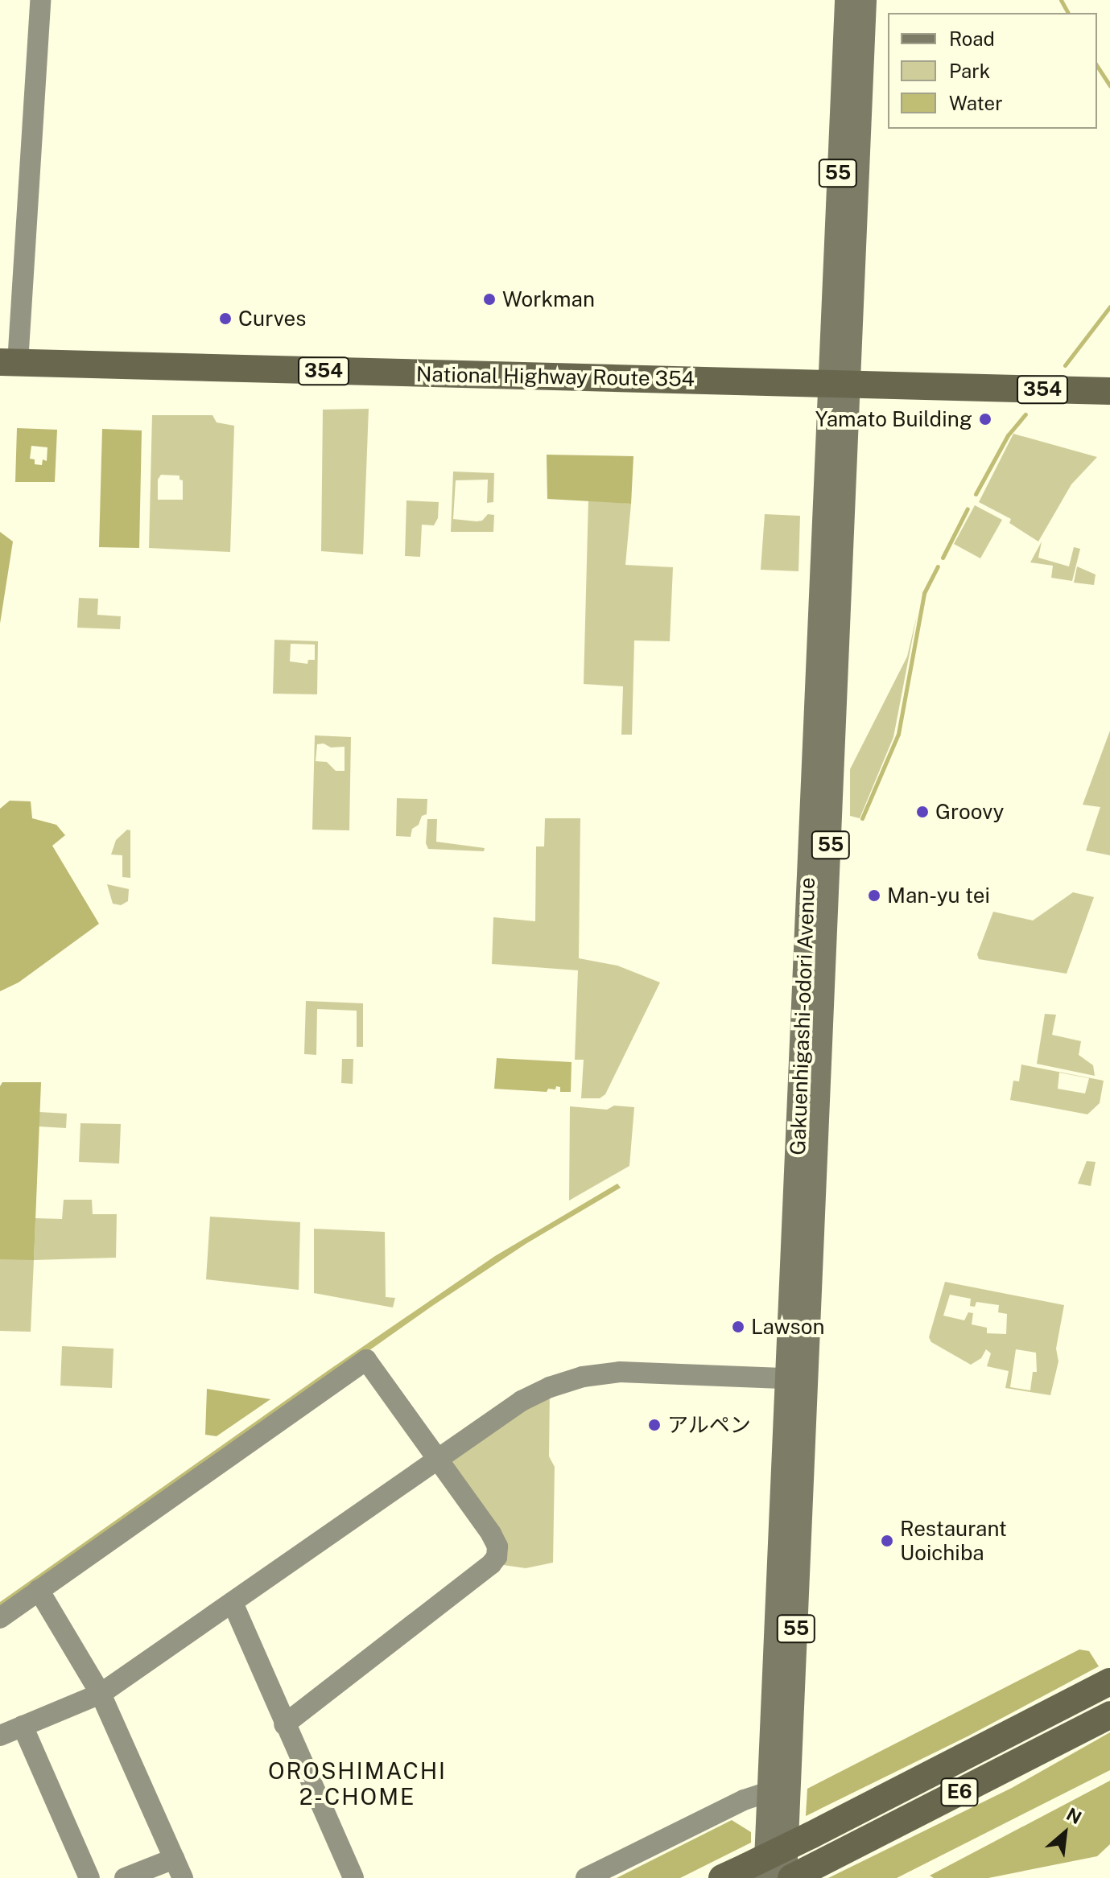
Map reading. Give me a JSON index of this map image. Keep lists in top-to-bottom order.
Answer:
{
  "streets": {
    "highway": ["354", "National Highway Route 354", "E6"],
    "main road": ["55", "Gakuenhigashi-odori Avenue"]
  },
  "crossings": [
    ["National Highway Route 354", "Gakuenhigashi-odori Avenue"],
    ["Gakuenhigashi-odori Avenue", "E6"]
  ],
  "districts": ["OROSHIMACHI 2-CHOME"],
  "places": [
    "Workman",
    "Curves",
    "Yamato Building",
    "Groovy",
    "Man-yu tei",
    "Lawson",
    "アルペン",
    "Restaurant Uoichiba"
  ],
  "legend": ["Road", "Park", "Water"],
  "north": "top right"
}
